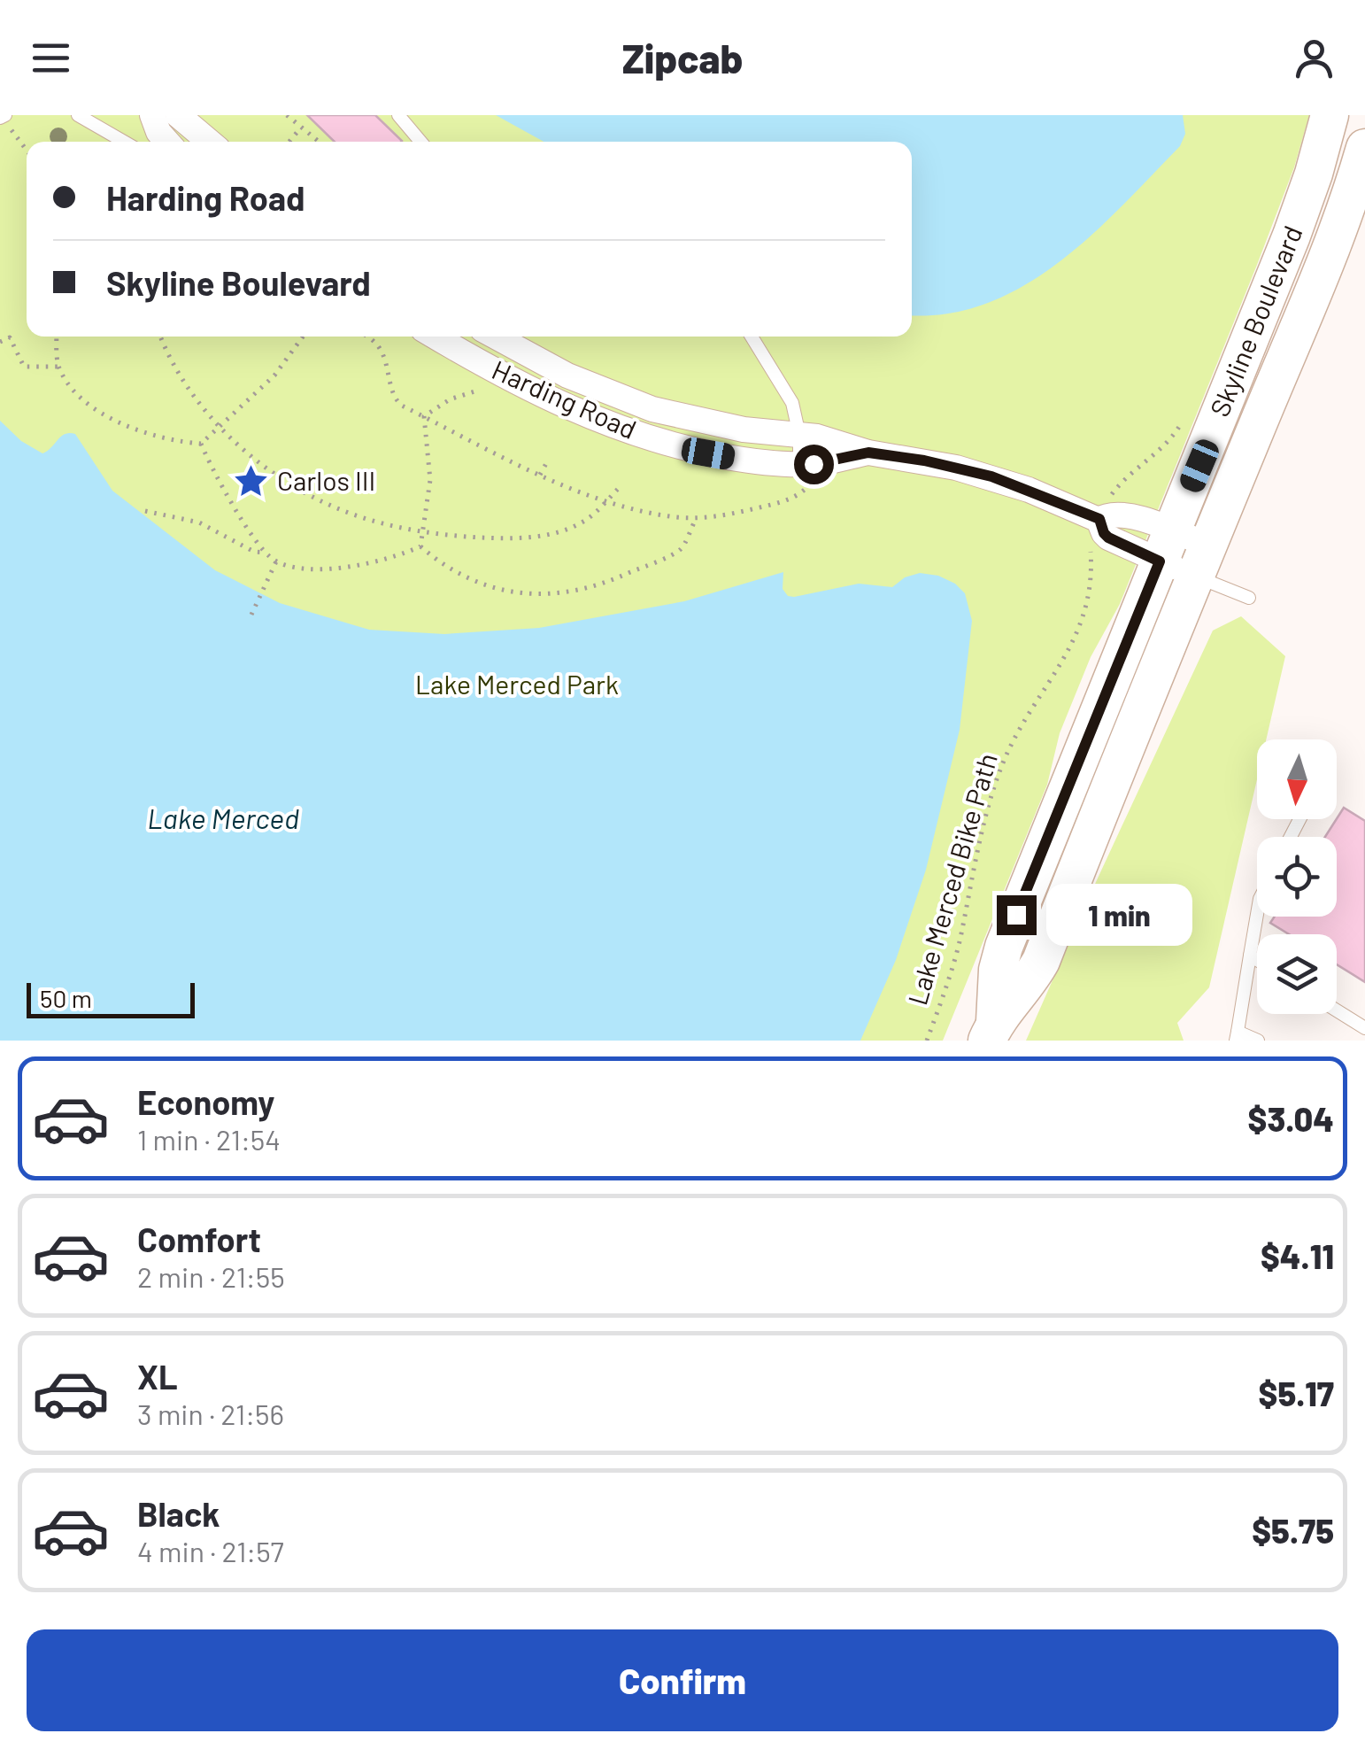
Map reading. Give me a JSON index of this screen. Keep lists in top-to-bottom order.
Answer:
{
  "streets": {
    "main road": ["Skyline Boulevard"],
    "street": ["Harding Road"],
    "path": ["Lake Merced Bike Path"]
  },
  "crossings": [
    ["Skyline Boulevard", "Harding Road"]
  ],
  "water": ["Lake Merced"],
  "parks": ["Lake Merced Park"],
  "places": {
    "place": ["Carlos III"]
  },
  "scale_bar": "50 m",
  "north": "bottom",
  "page": {
    "header": "Zipcab",
    "banner": ["Harding Road", "Skyline Boulevard"],
    "bubble": "1 min",
    "scale": "50 m",
    "list": [
      {
        "name": "Economy",
        "note": "1 min · 21:54",
        "value": "$3.04"
      },
      {
        "name": "Comfort",
        "note": "2 min · 21:55",
        "value": "$4.11"
      },
      {
        "name": "XL",
        "note": "3 min · 21:56",
        "value": "$5.17"
      },
      {
        "name": "Black",
        "note": "4 min · 21:57",
        "value": "$5.75"
      }
    ],
    "buttons": "Confirm"
  }
}
